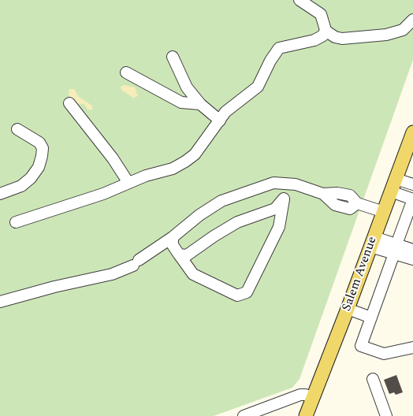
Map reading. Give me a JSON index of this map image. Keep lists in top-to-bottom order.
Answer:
{
  "streets": {
    "main road": ["Salem Avenue"]
  }
}
